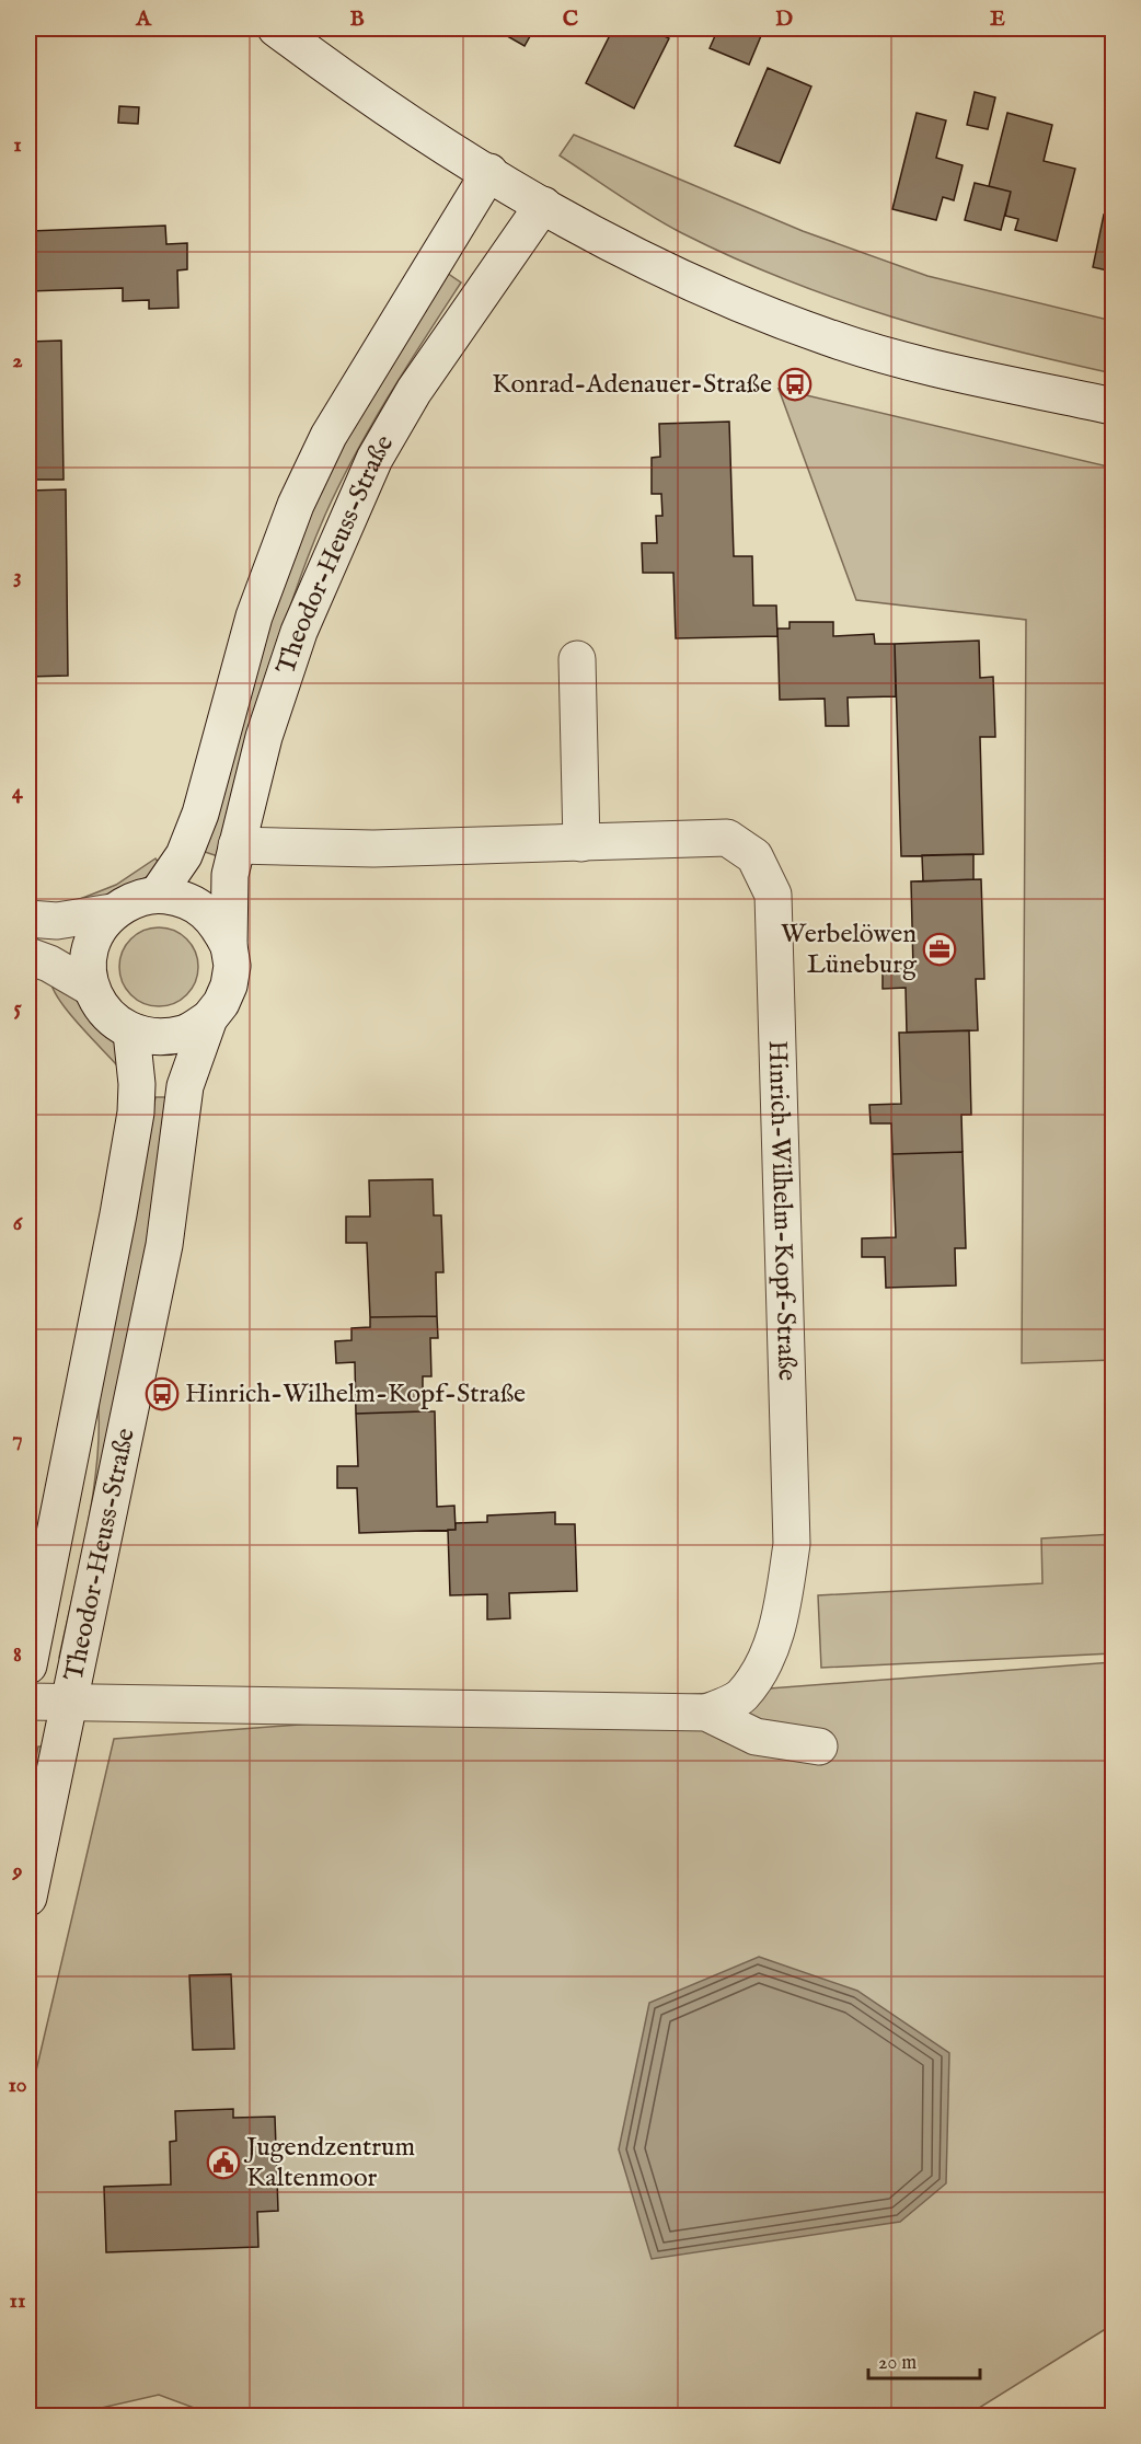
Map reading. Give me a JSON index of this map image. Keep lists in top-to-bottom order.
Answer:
{
  "streets": {
    "main road": ["Theodor-Heuss-Straße", "Hinrich-Wilhelm-Kopf-Straße"]
  },
  "crossings": [
    ["Theodor-Heuss-Straße", "Hinrich-Wilhelm-Kopf-Straße"]
  ],
  "places": {
    "bus stop": ["Konrad-Adenauer-Straße", "Hinrich-Wilhelm-Kopf-Straße"],
    "office": ["Werbelöwen Lüneburg"],
    "public building": ["Jugendzentrum Kaltenmoor"]
  },
  "scale_bar": "20 m",
  "grid": {
    "columns": [
      "A",
      "B",
      "C",
      "D",
      "E"
    ],
    "rows": [
      "1",
      "2",
      "3",
      "4",
      "5",
      "6",
      "7",
      "8",
      "9",
      "10",
      "11"
    ]
  }
}
